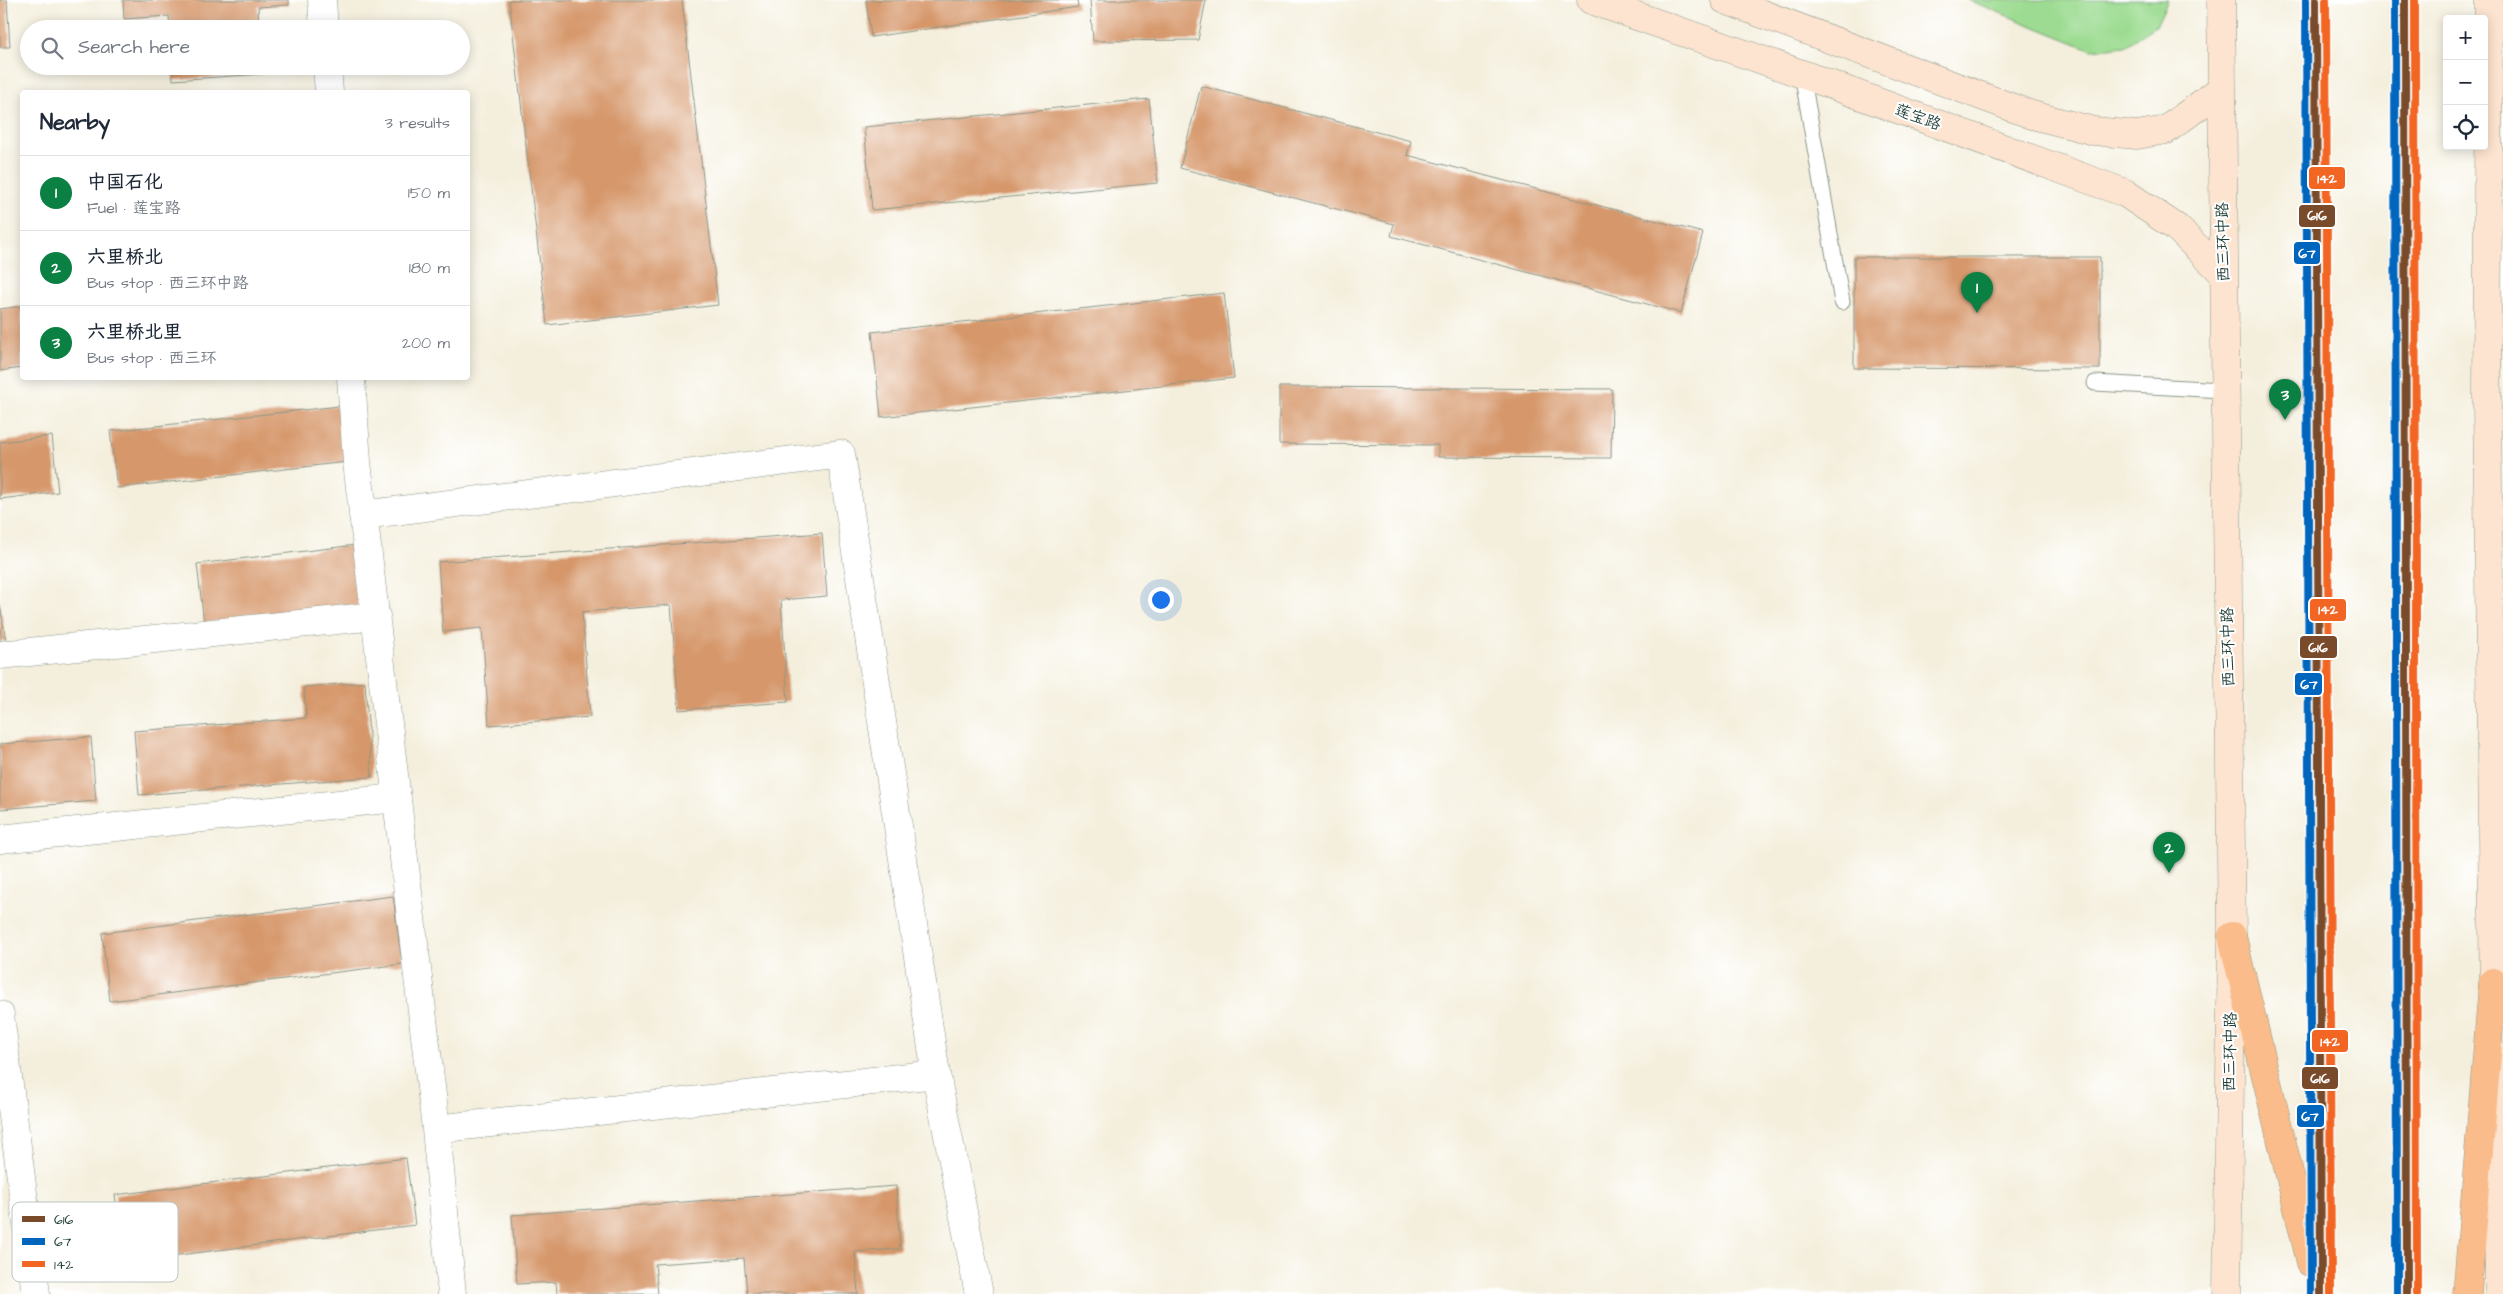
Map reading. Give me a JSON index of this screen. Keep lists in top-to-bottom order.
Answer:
{
  "streets": {
    "street": ["莲宝路", "西三环中路"]
  },
  "crossings": [
    ["莲宝路", "西三环中路"]
  ],
  "lines": ["transit line 616", "transit line 67", "transit line 142"],
  "legend": ["616", "67", "142"],
  "page": {
    "map_buttons": ["+", "−"],
    "search": "Search here",
    "heading": ["Nearby", "3 results"],
    "list": [
      {
        "mark": "1",
        "name": "中国石化",
        "note": "Fuel · 莲宝路",
        "value": "150 m"
      },
      {
        "mark": "2",
        "name": "六里桥北",
        "note": "Bus stop · 西三环中路",
        "value": "180 m"
      },
      {
        "mark": "3",
        "name": "六里桥北里",
        "note": "Bus stop · 西三环",
        "value": "200 m"
      }
    ],
    "pins": ["1", "3", "2"]
  }
}
